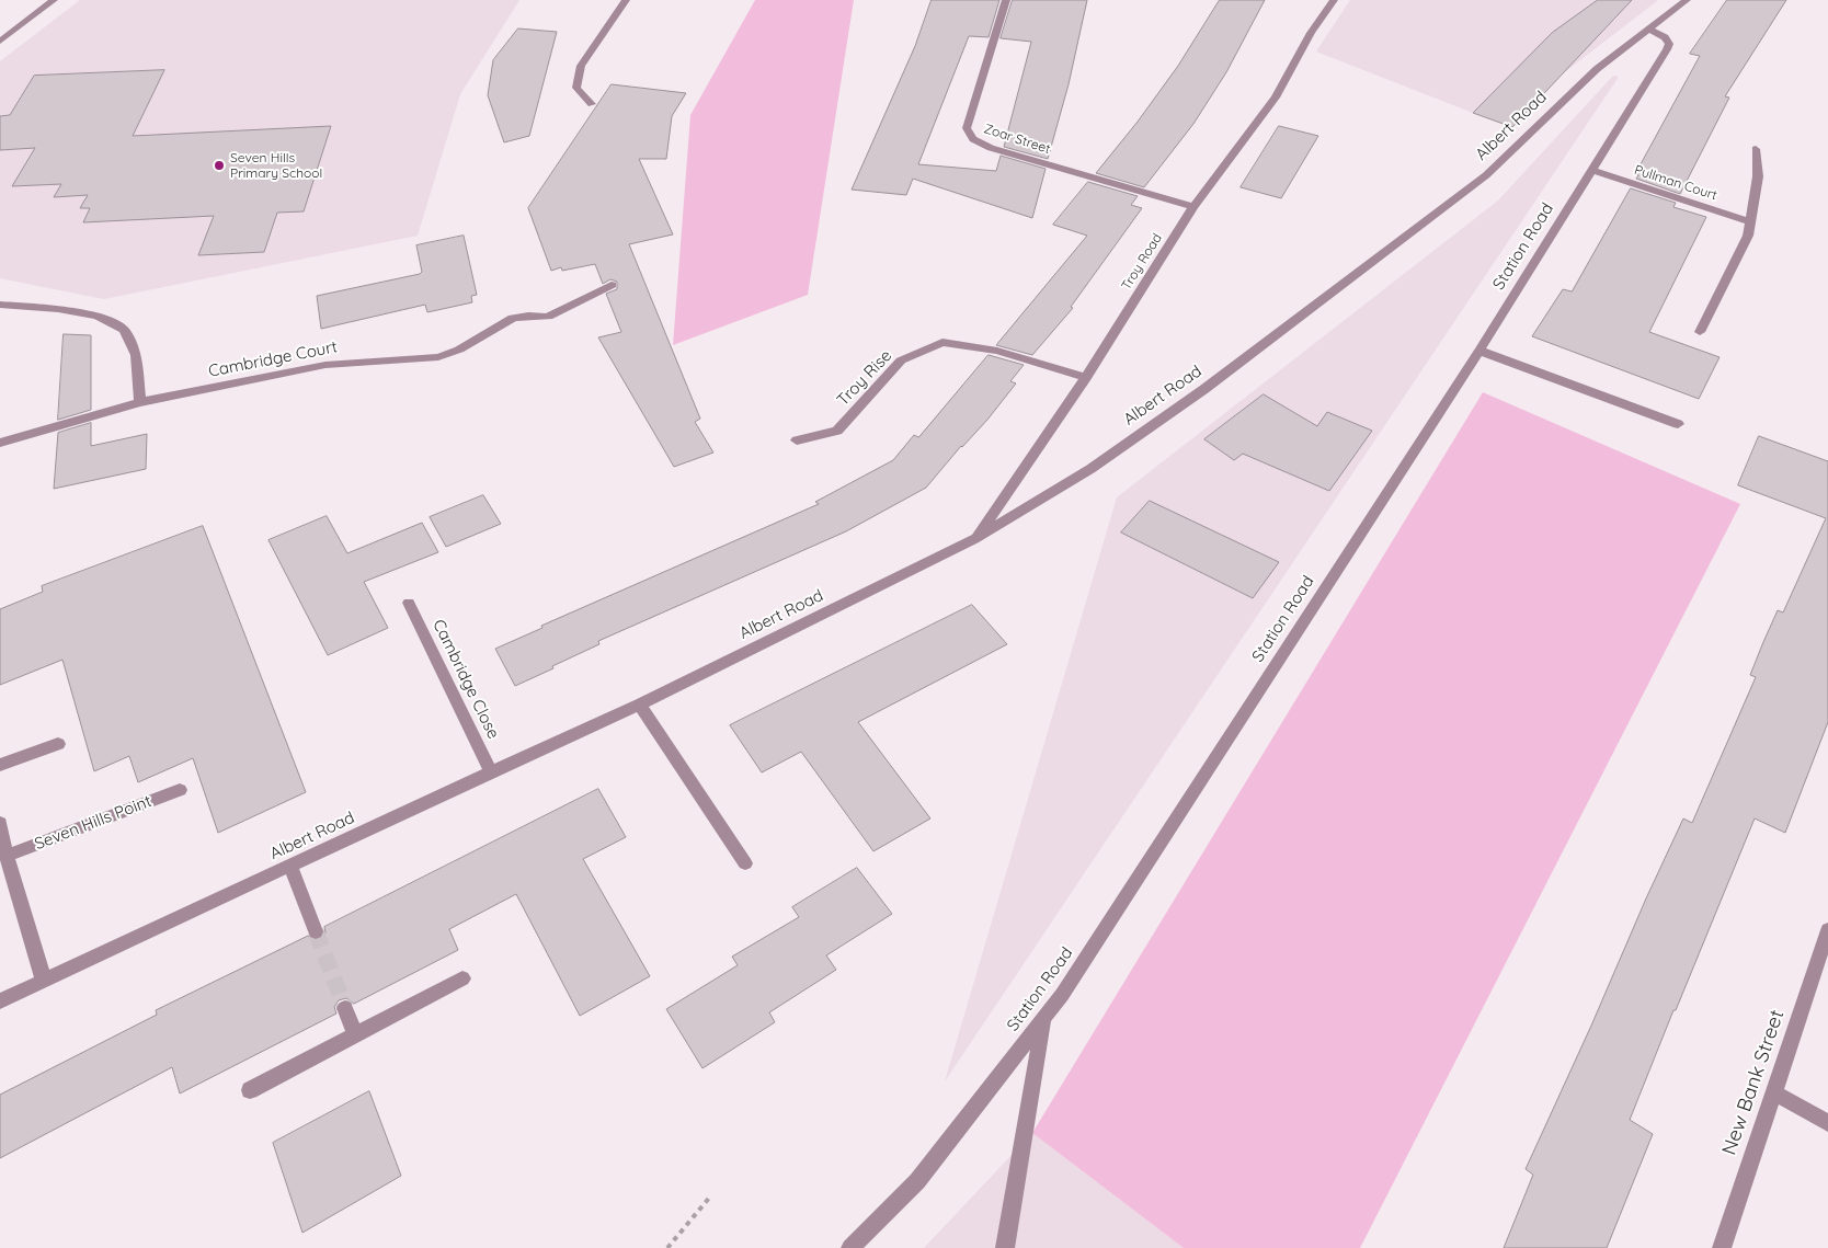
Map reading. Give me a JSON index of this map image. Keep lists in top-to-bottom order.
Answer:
{
  "streets": {
    "street": [
      "Albert Road",
      "Zoar Street",
      "Pullman Court",
      "Station Road",
      "Troy Road",
      "Cambridge Court",
      "Troy Rise",
      "Cambridge Close",
      "Seven Hills Point",
      "New Bank Street"
    ]
  },
  "crossings": [
    ["Albert Road", "Station Road"],
    ["Albert Road", "Troy Road"],
    ["Albert Road", "Cambridge Close"],
    ["Zoar Street", "Troy Road"],
    ["Pullman Court", "Station Road"],
    ["Troy Road", "Troy Rise"]
  ],
  "places": ["Seven Hills Primary School"]
}
